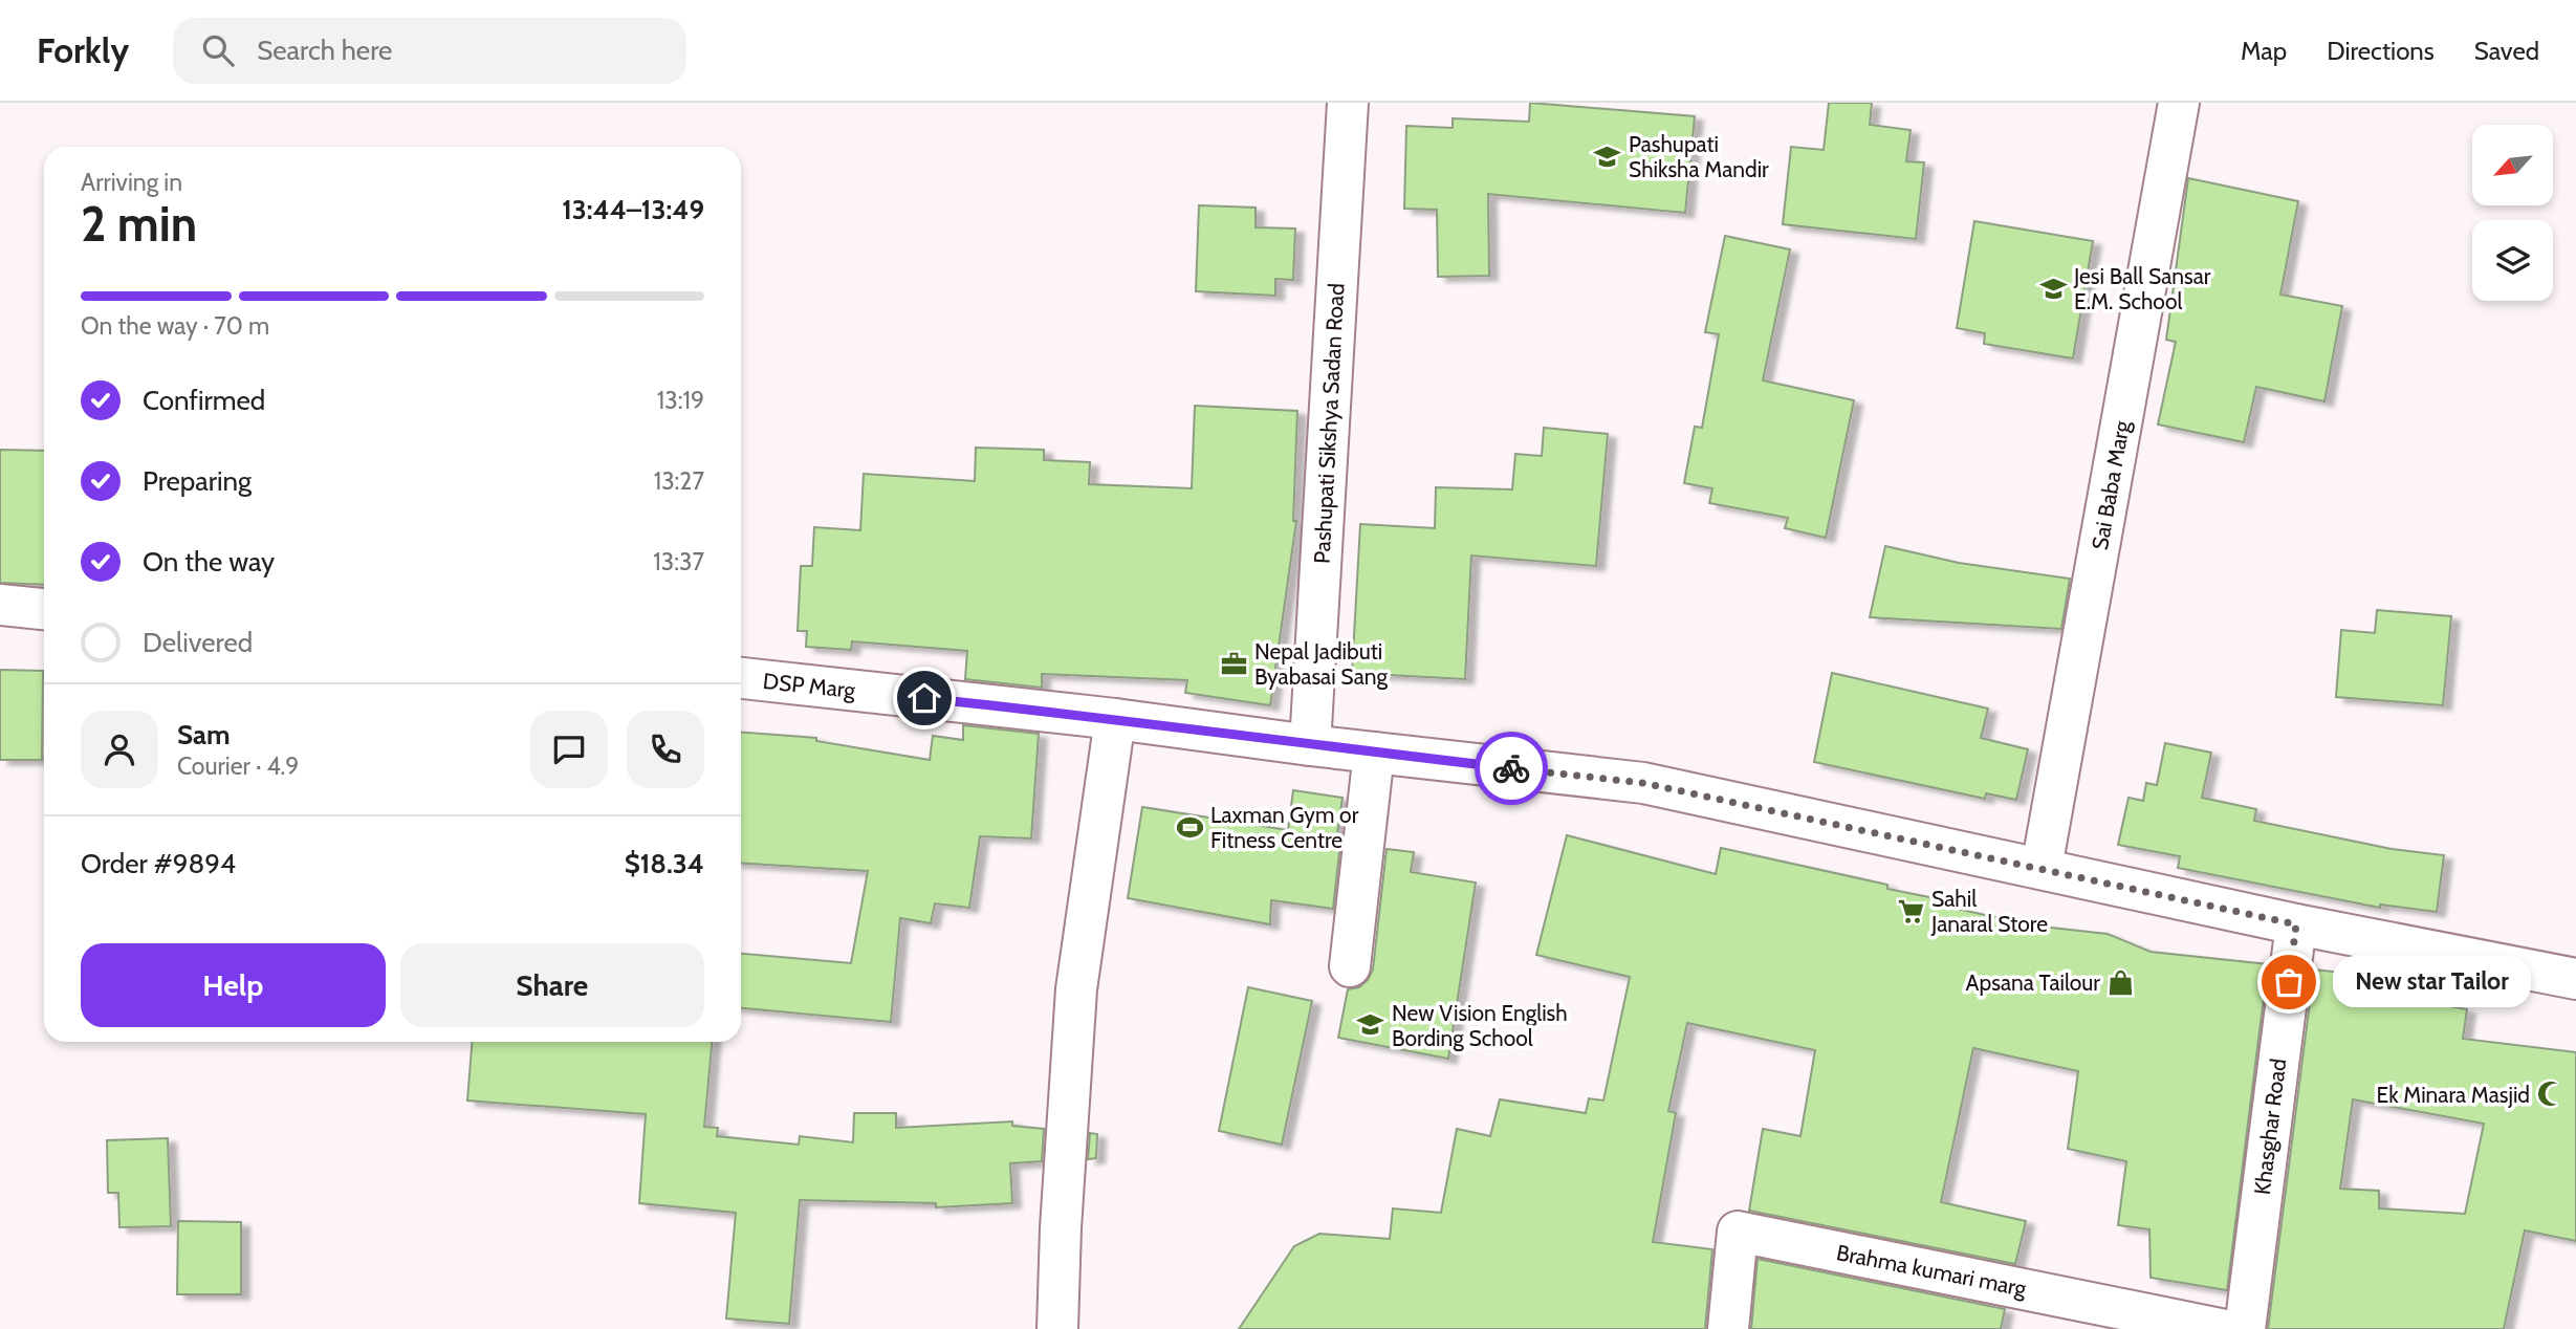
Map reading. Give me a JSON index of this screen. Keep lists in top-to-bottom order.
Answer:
{
  "streets": {
    "street": [
      "Pashupati Sikshya Sadan Road",
      "Sai Baba Marg",
      "DSP Marg",
      "Khasghar Road",
      "Brahma kumari marg"
    ]
  },
  "crossings": [
    ["Pashupati Sikshya Sadan Road", "DSP Marg"],
    ["Sai Baba Marg", "DSP Marg"],
    ["DSP Marg", "Khasghar Road"]
  ],
  "places": {
    "school or university": ["Pashupati Shiksha Mandir", "Jesi Ball Sansar E.M. School", "New Vision English Bording School"],
    "office": ["Nepal Jadibuti Byabasai Sang"],
    "sports": ["Laxman Gym or Fitness Centre"],
    "supermarket": ["Sahil Janaral Store"],
    "shop": ["Apsana Tailour"],
    "other": ["New star Tailor"],
    "mosque": ["Ek Minara Masjid"]
  },
  "north": "bottom left",
  "page": {
    "header": "Forkly",
    "search": "Search here",
    "nav": ["Map", "Directions", "Saved"],
    "heading": ["2 min", "Arriving in", "13:44–13:49"],
    "panel": [
      "Sam",
      "Courier · 4.9",
      "Order #9894",
      "$18.34"
    ],
    "bar": "On the way · 70 m",
    "list": [
      ["Confirmed", "13:19"],
      ["Preparing", "13:27"],
      ["On the way", "13:37"],
      "Delivered"
    ],
    "buttons": ["Help", "Share"],
    "bubble": "New star Tailor"
  }
}
